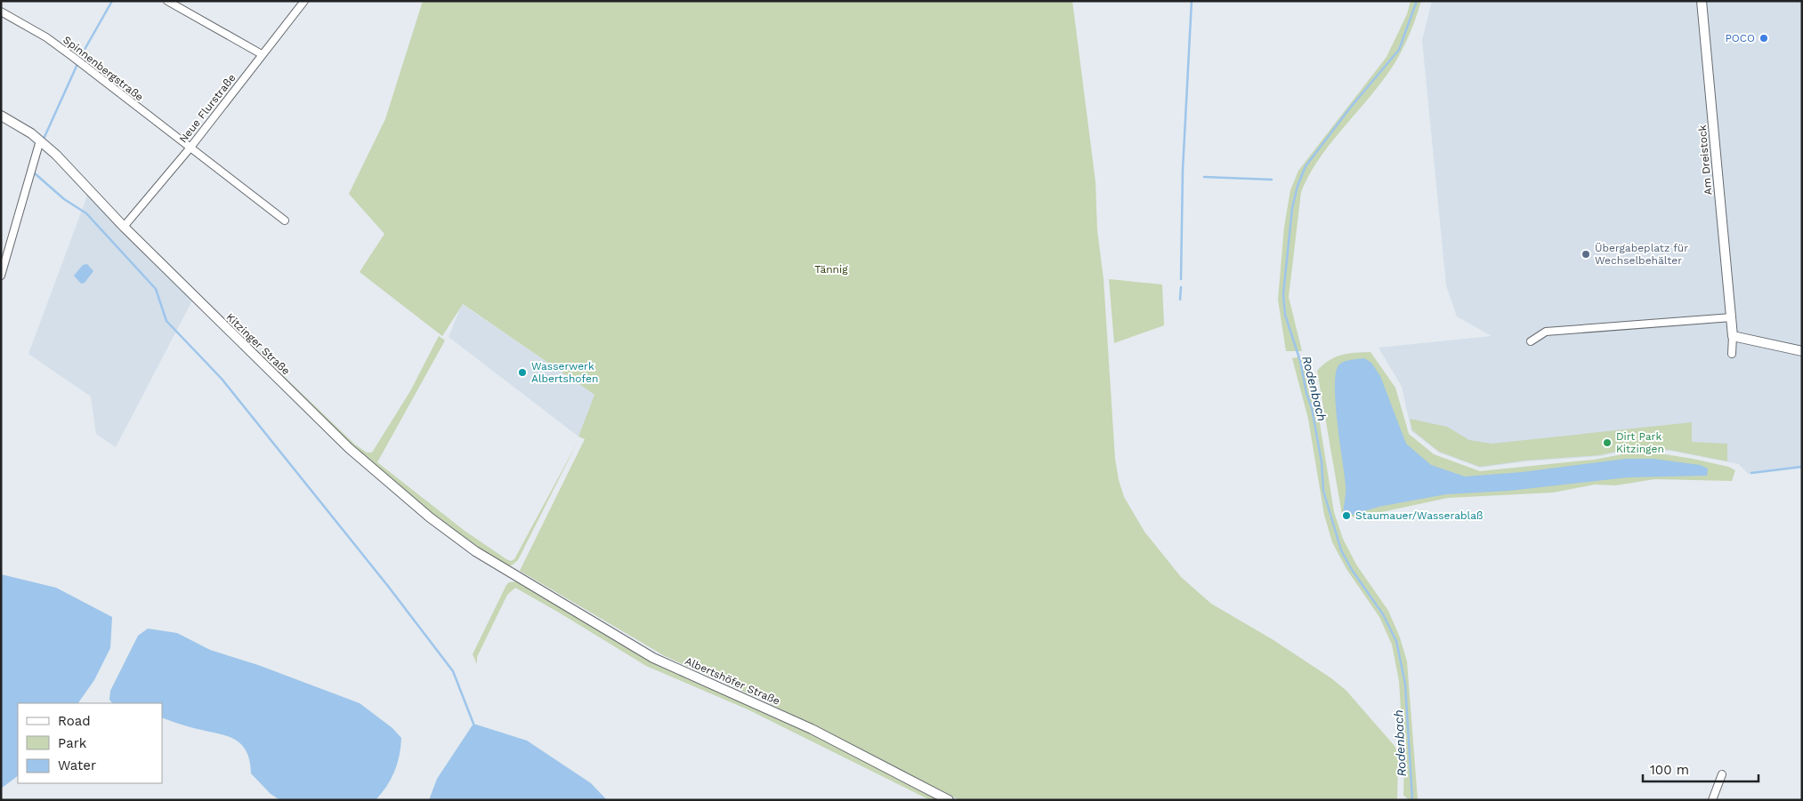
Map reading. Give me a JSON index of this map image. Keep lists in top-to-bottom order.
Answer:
{
  "streets": {
    "street": [
      "Spinnenbergstraße",
      "Neue Flurstraße",
      "Am Dreistock",
      "Kitzinger Straße",
      "Albertshöfer Straße"
    ]
  },
  "crossings": [
    ["Spinnenbergstraße", "Neue Flurstraße"],
    ["Neue Flurstraße", "Kitzinger Straße"],
    ["Kitzinger Straße", "Albertshöfer Straße"]
  ],
  "water": ["Rodenbach"],
  "parks": ["Tännig"],
  "places": [
    "POCO",
    "Übergabeplatz für Wechselbehälter",
    "Wasserwerk Albertshofen",
    "Dirt Park Kitzingen",
    "Staumauer/Wasserablaß"
  ],
  "legend": ["Road", "Park", "Water"],
  "scale_bar": "100 m"
}
